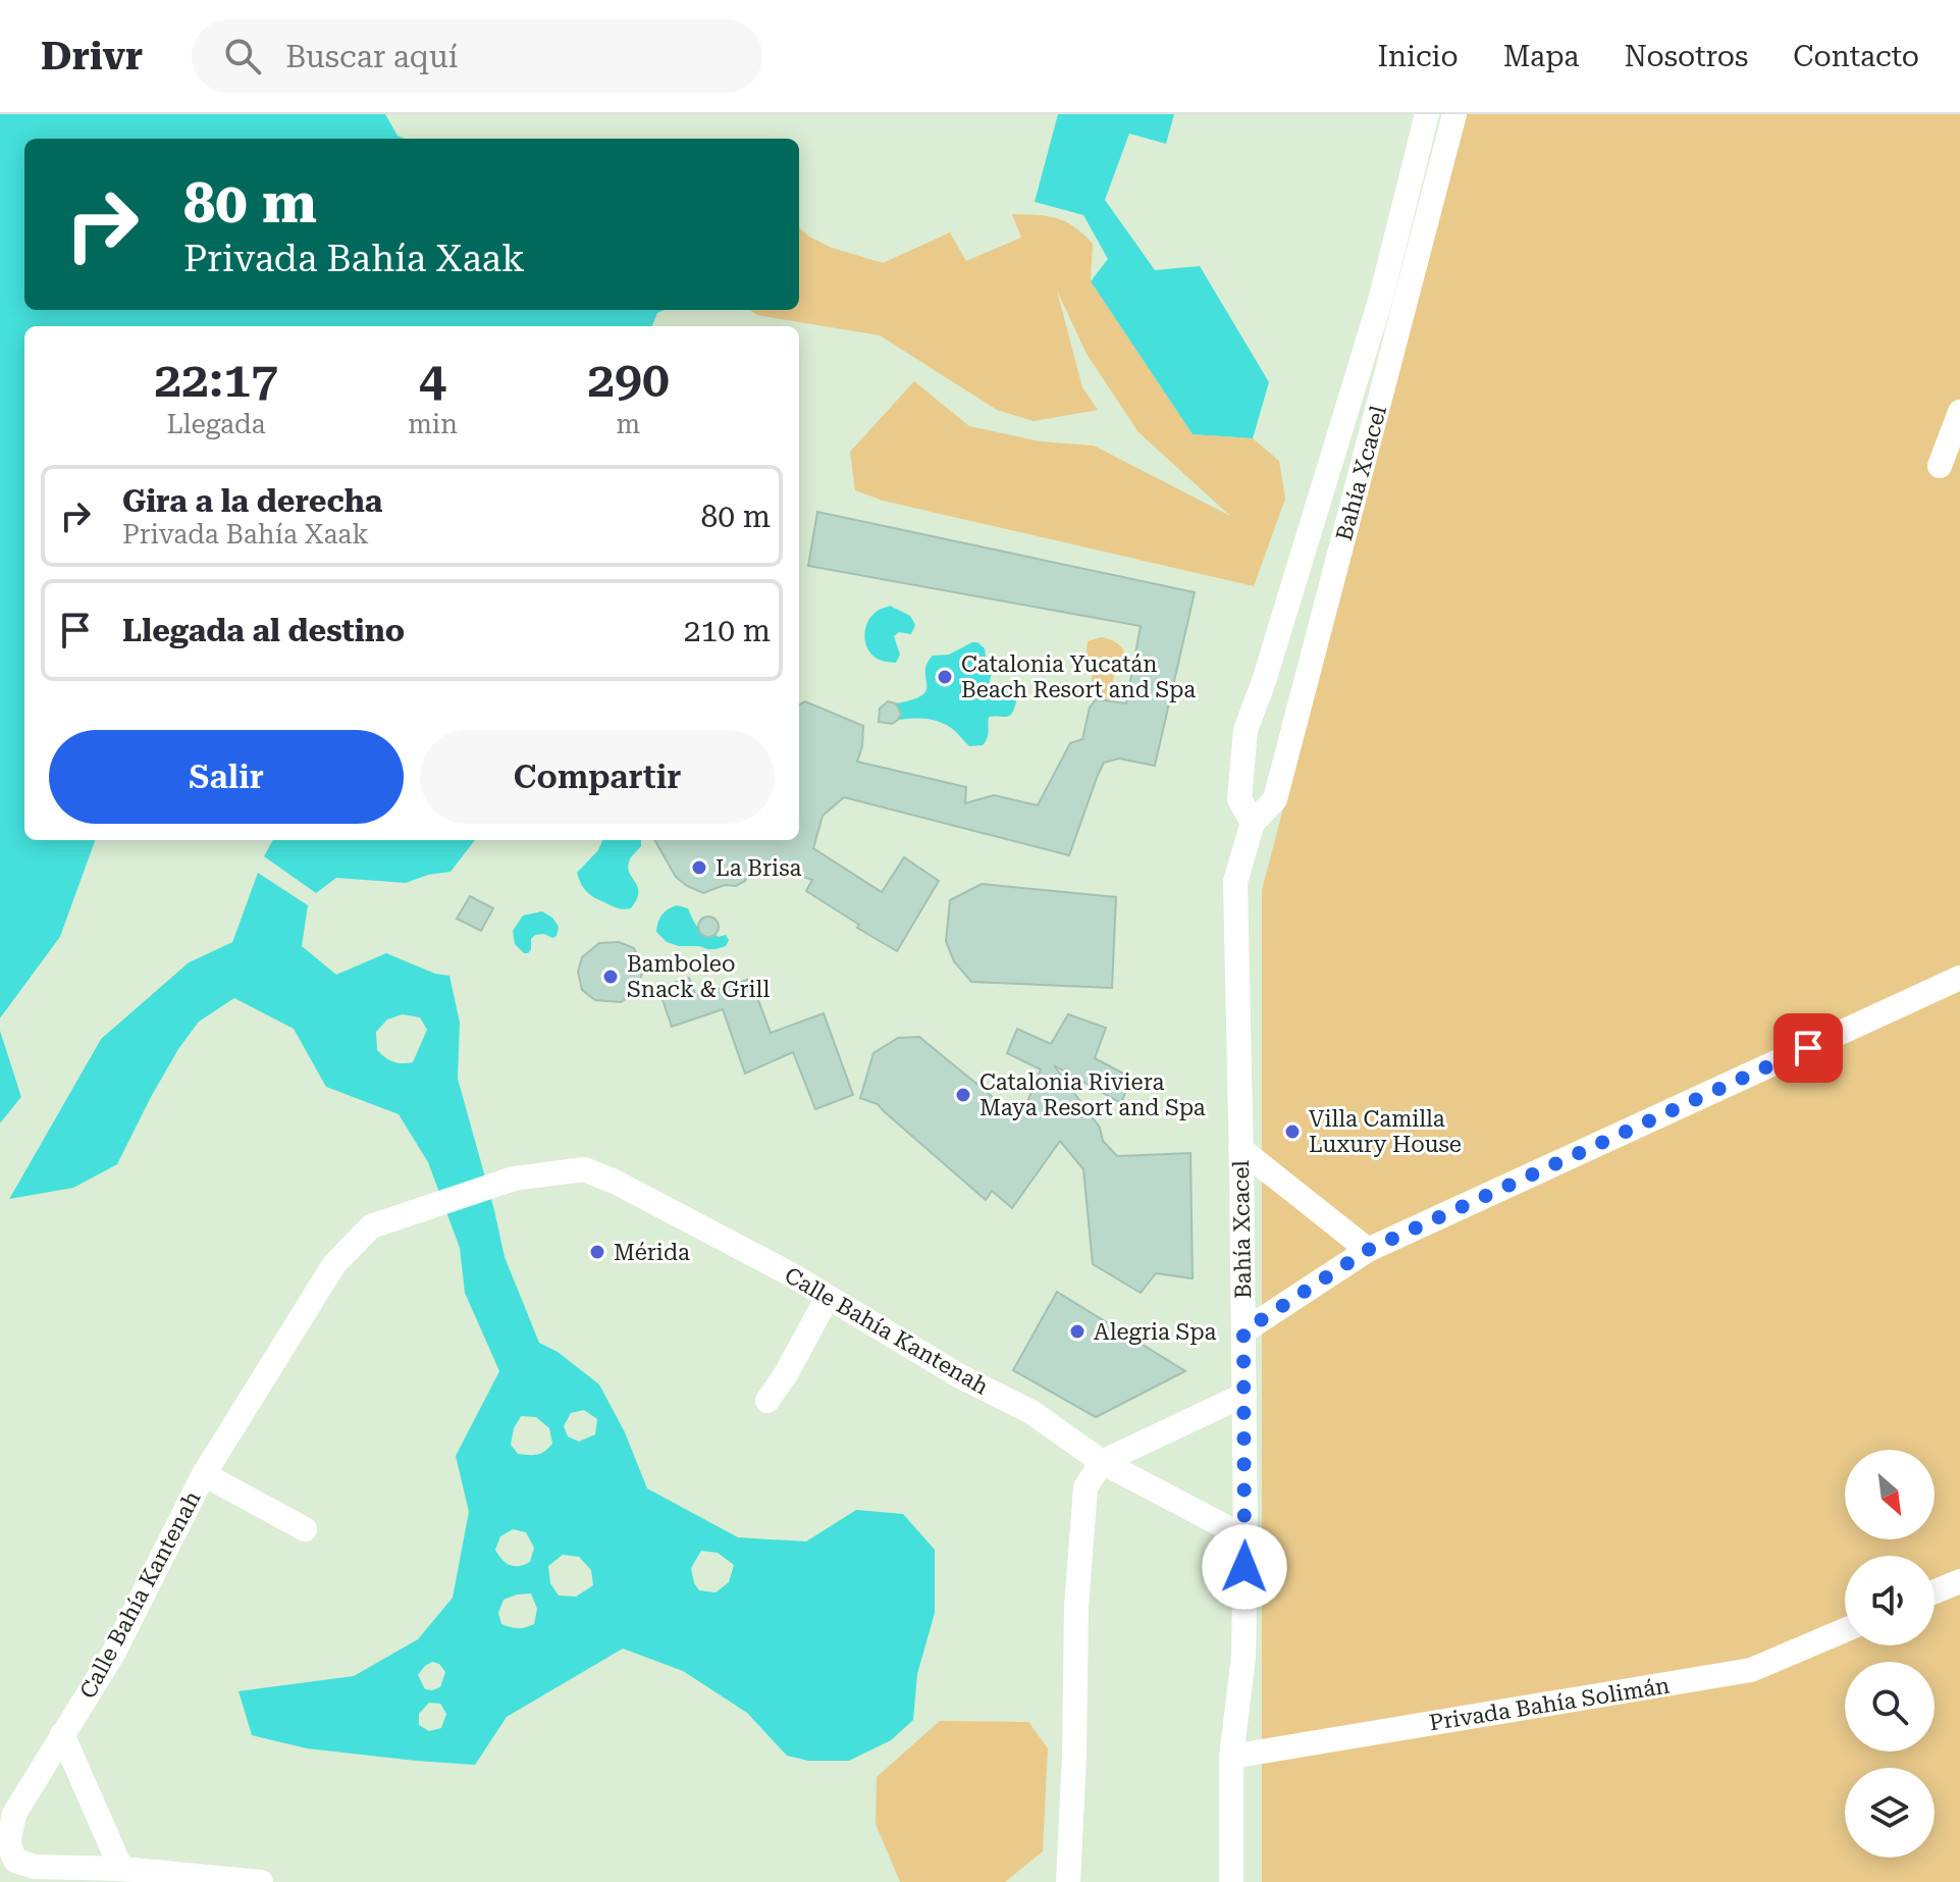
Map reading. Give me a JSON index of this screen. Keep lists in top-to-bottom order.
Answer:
{
  "streets": {
    "street": ["Bahía Xcacel", "Calle Bahía Kantenah", "Privada Bahía Solimán"]
  },
  "crossings": [
    ["Bahía Xcacel", "Calle Bahía Kantenah"],
    ["Bahía Xcacel", "Privada Bahía Solimán"]
  ],
  "places": [
    "Catalonia Yucatán Beach Resort and Spa",
    "La Brisa",
    "Bamboleo Snack & Grill",
    "Catalonia Riviera Maya Resort and Spa",
    "Villa Camilla Luxury House",
    "Mérida",
    "Alegria Spa"
  ],
  "north": "bottom right",
  "page": {
    "header": "Drivr",
    "search": "Buscar aquí",
    "nav": [
      "Inicio",
      "Mapa",
      "Nosotros",
      "Contacto"
    ],
    "turn": ["80 m", "Privada Bahía Xaak"],
    "eta": [
      "22:17",
      "Llegada",
      "4",
      "min",
      "290",
      "m"
    ],
    "list": [
      {
        "name": "Gira a la derecha",
        "note": "Privada Bahía Xaak",
        "value": "80 m"
      },
      {
        "name": "Llegada al destino",
        "value": "210 m"
      }
    ],
    "buttons": ["Salir", "Compartir"]
  }
}
